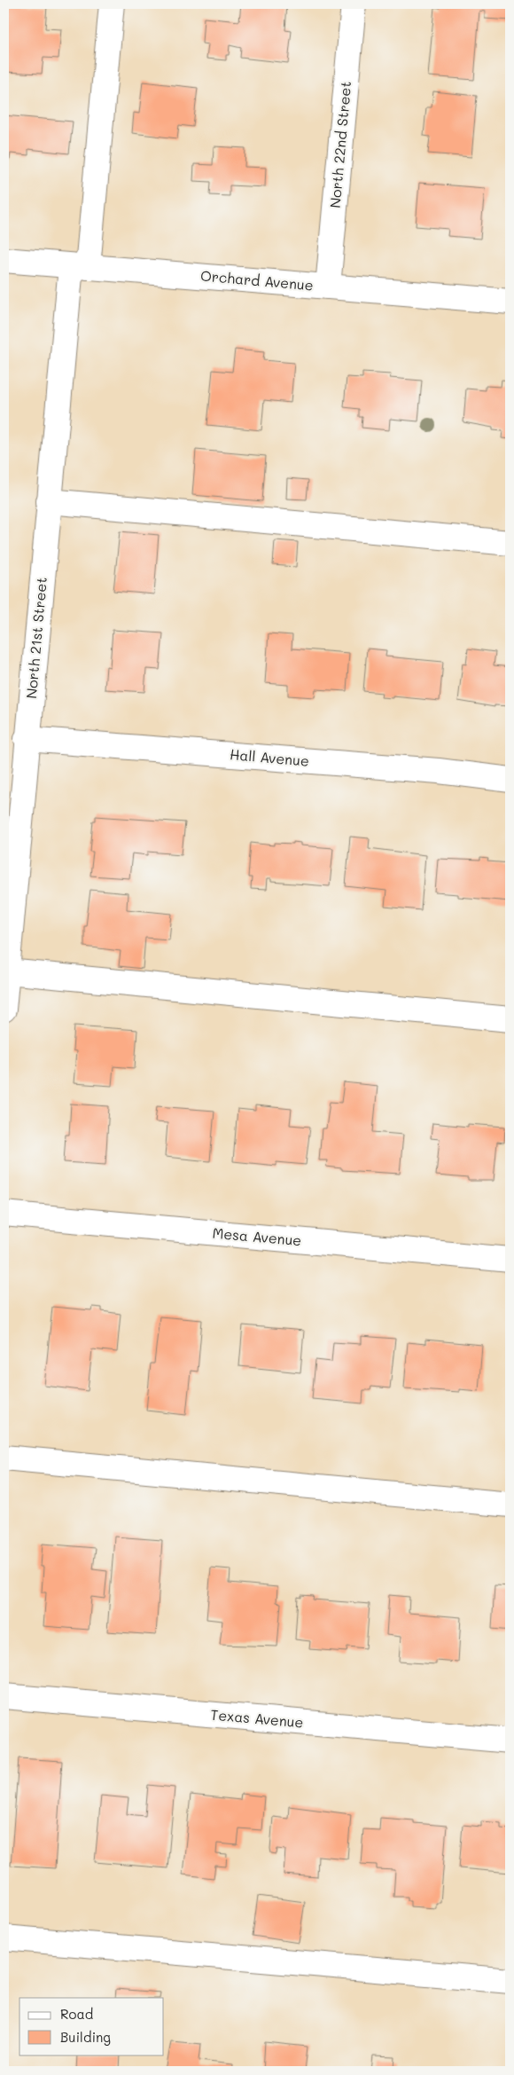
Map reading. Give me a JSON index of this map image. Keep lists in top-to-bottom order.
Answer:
{
  "streets": {
    "street": [
      "North 22nd Street",
      "Orchard Avenue",
      "North 21st Street",
      "Hall Avenue",
      "Mesa Avenue",
      "Texas Avenue"
    ]
  },
  "crossings": [
    ["North 22nd Street", "Orchard Avenue"],
    ["Orchard Avenue", "North 21st Street"],
    ["North 21st Street", "Hall Avenue"]
  ],
  "legend": ["Road", "Building"]
}
